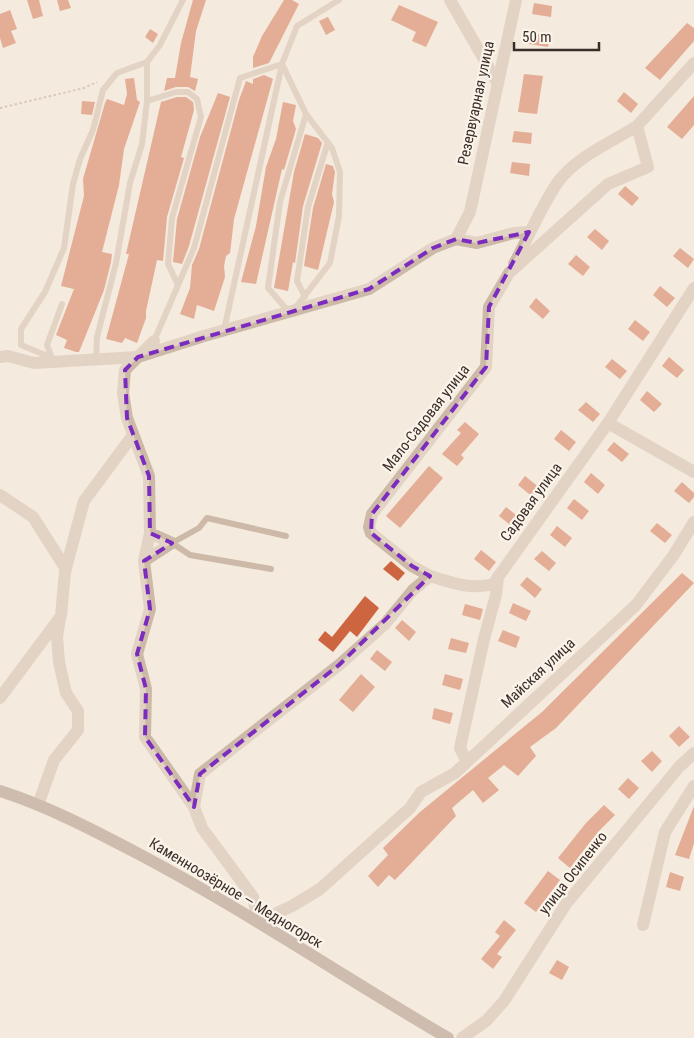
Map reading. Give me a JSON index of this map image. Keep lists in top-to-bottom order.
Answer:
{
  "streets": {
    "main road": ["Каменноозёрное — Медногорск"],
    "street": [
      "Резервуарная улица",
      "Мало-Садовая улица",
      "Садовая улица",
      "Майская улица",
      "улица Осипенко"
    ]
  },
  "crossings": [
    ["Садовая улица", "Майская улица"],
    ["Майская улица", "Каменноозёрное — Медногорск"]
  ],
  "scale_bar": "50 m"
}
